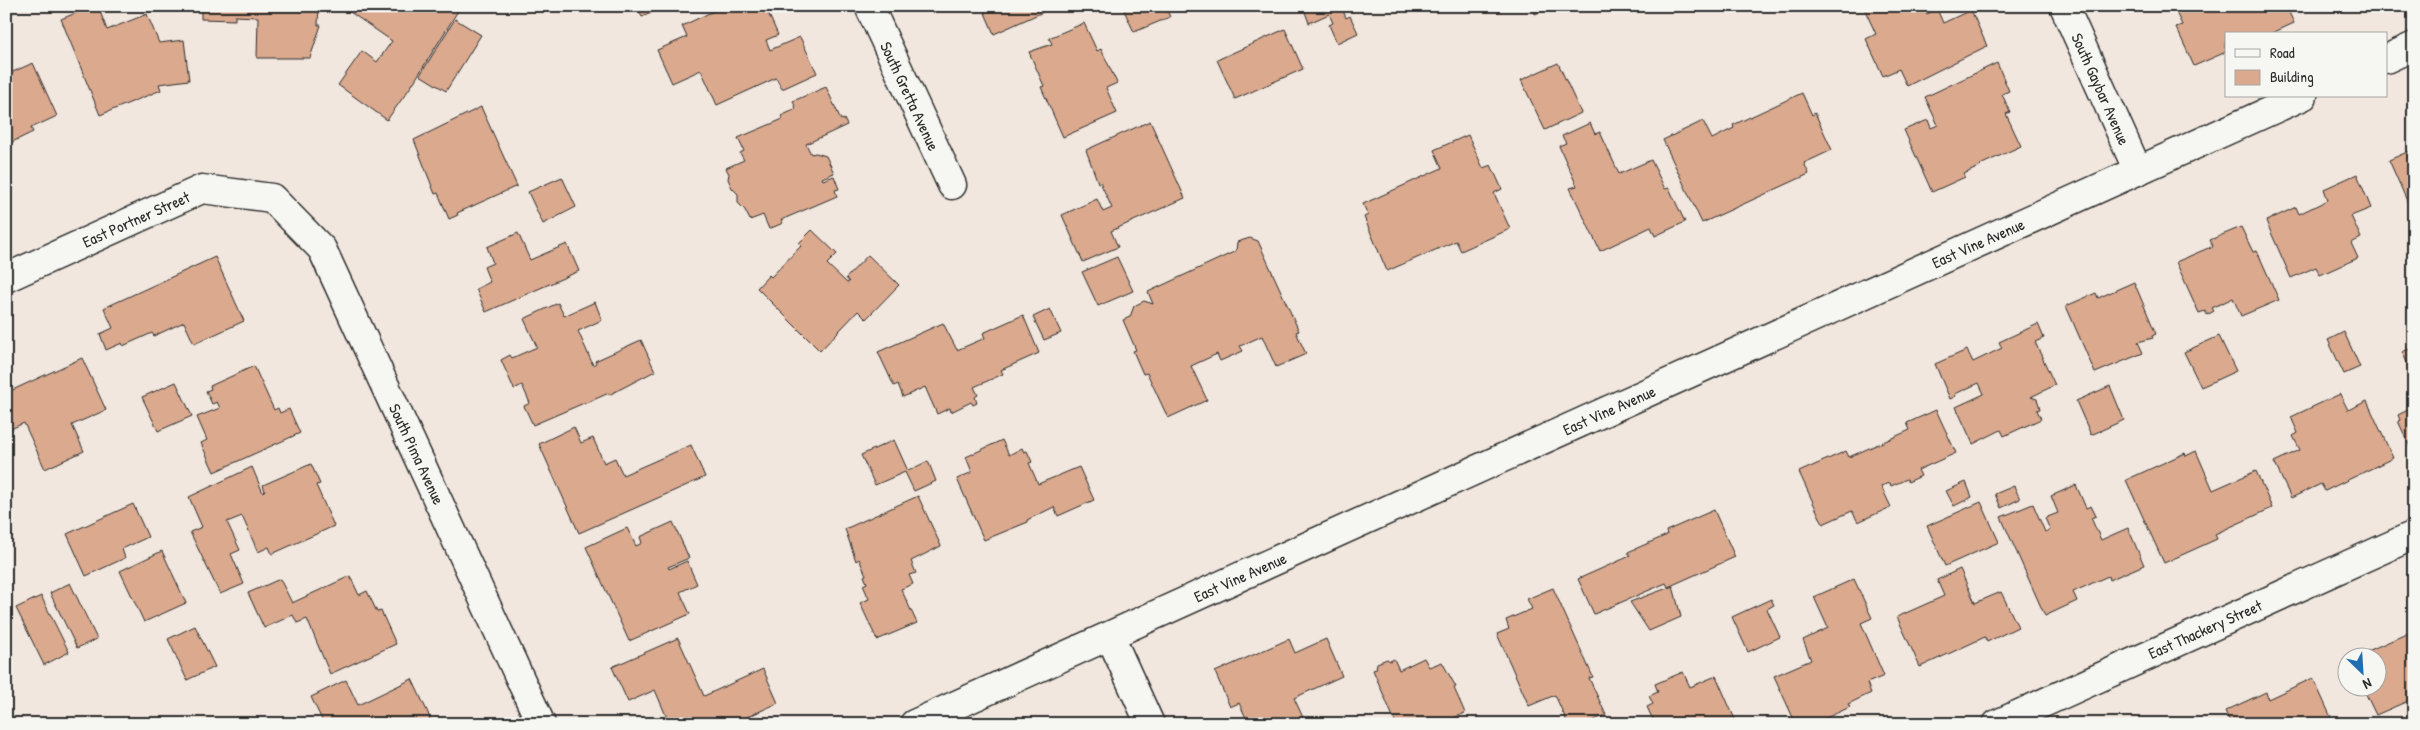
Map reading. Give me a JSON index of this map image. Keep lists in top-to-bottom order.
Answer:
{
  "streets": {
    "street": [
      "South Gaybar Avenue",
      "South Gretta Avenue",
      "East Portner Street",
      "East Vine Avenue",
      "South Pima Avenue",
      "East Thackery Street"
    ]
  },
  "crossings": [
    ["South Gaybar Avenue", "East Vine Avenue"],
    ["East Portner Street", "South Pima Avenue"]
  ],
  "legend": ["Road", "Building"],
  "north": "bottom right"
}
